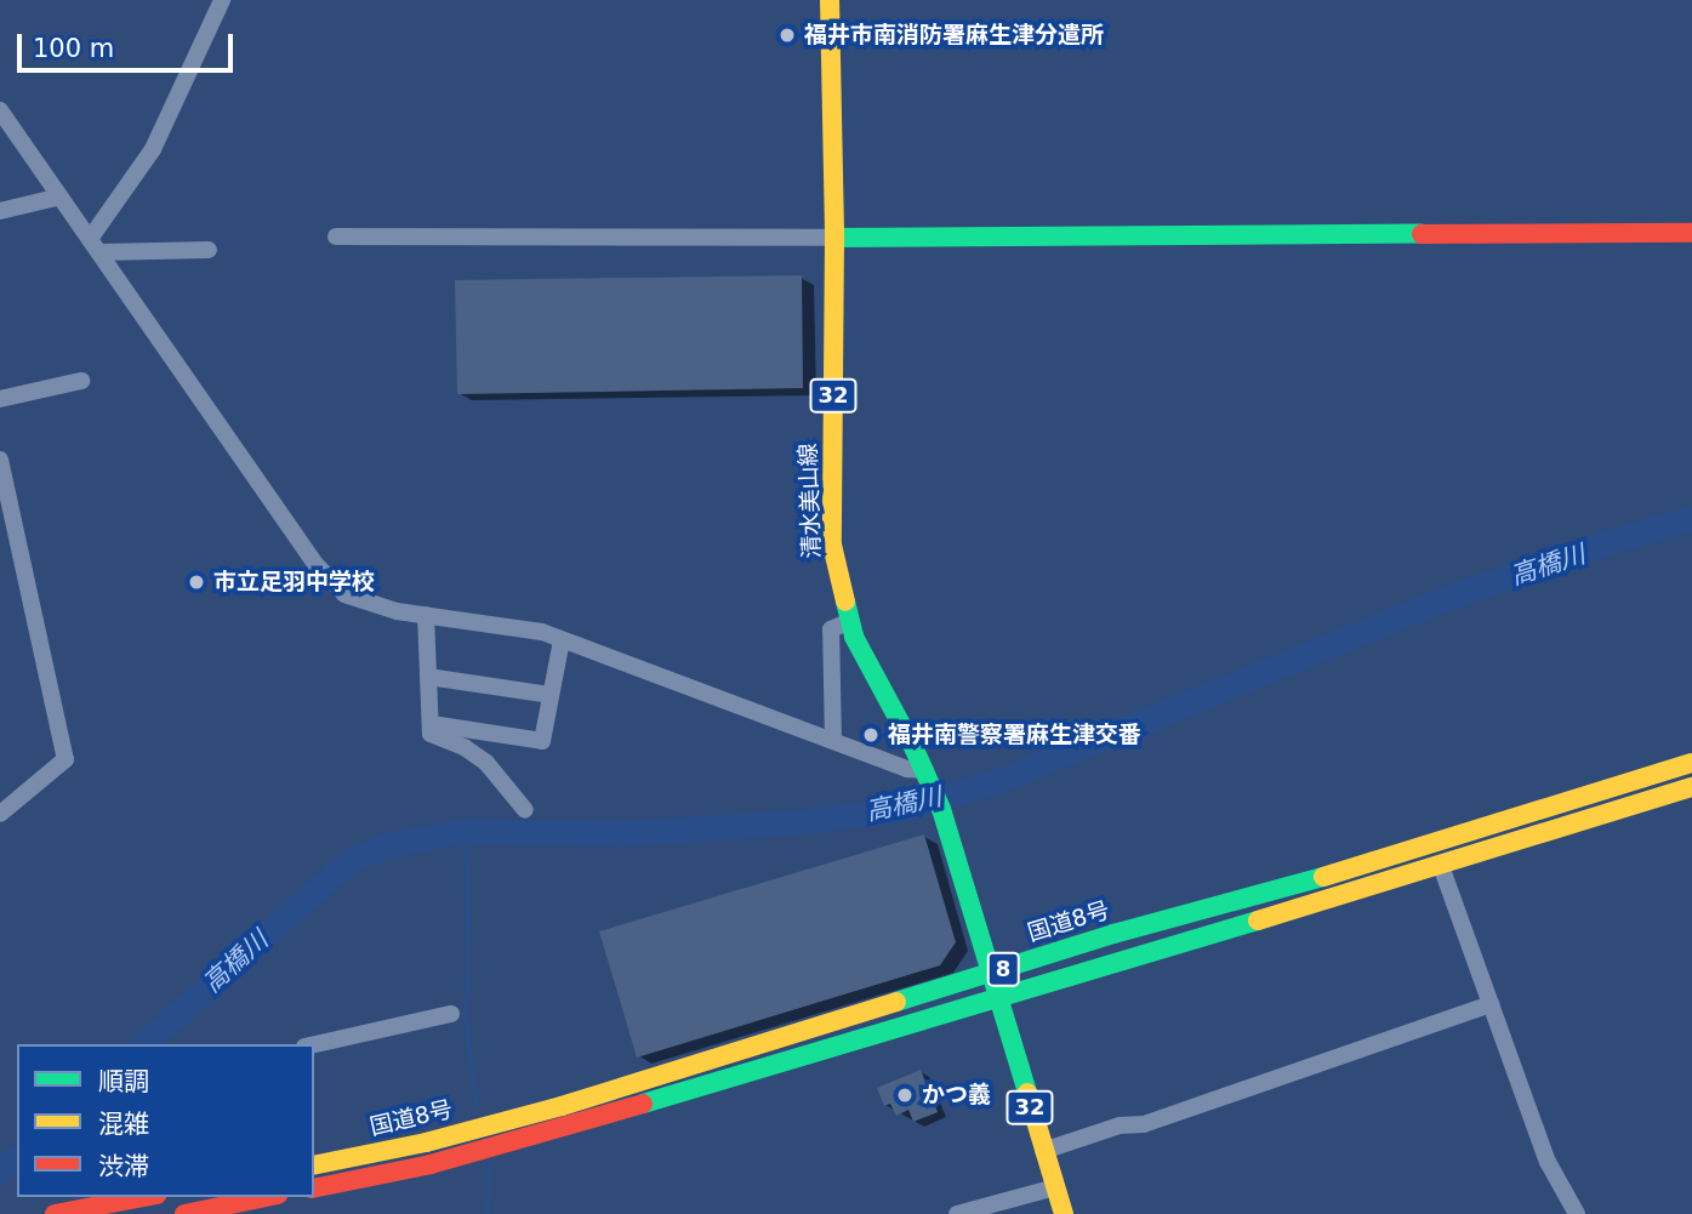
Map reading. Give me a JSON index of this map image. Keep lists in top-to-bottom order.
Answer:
{
  "streets": {
    "main road": [
      "32",
      "清水美山線",
      "国道8号",
      "8"
    ]
  },
  "crossings": [
    ["清水美山線", "国道8号"]
  ],
  "water": ["高橋川"],
  "places": [
    "福井市南消防署麻生津分遣所",
    "市立足羽中学校",
    "福井南警察署麻生津交番",
    "かつ義"
  ],
  "legend": ["順調", "混雑", "渋滞"],
  "scale_bar": "100 m"
}
